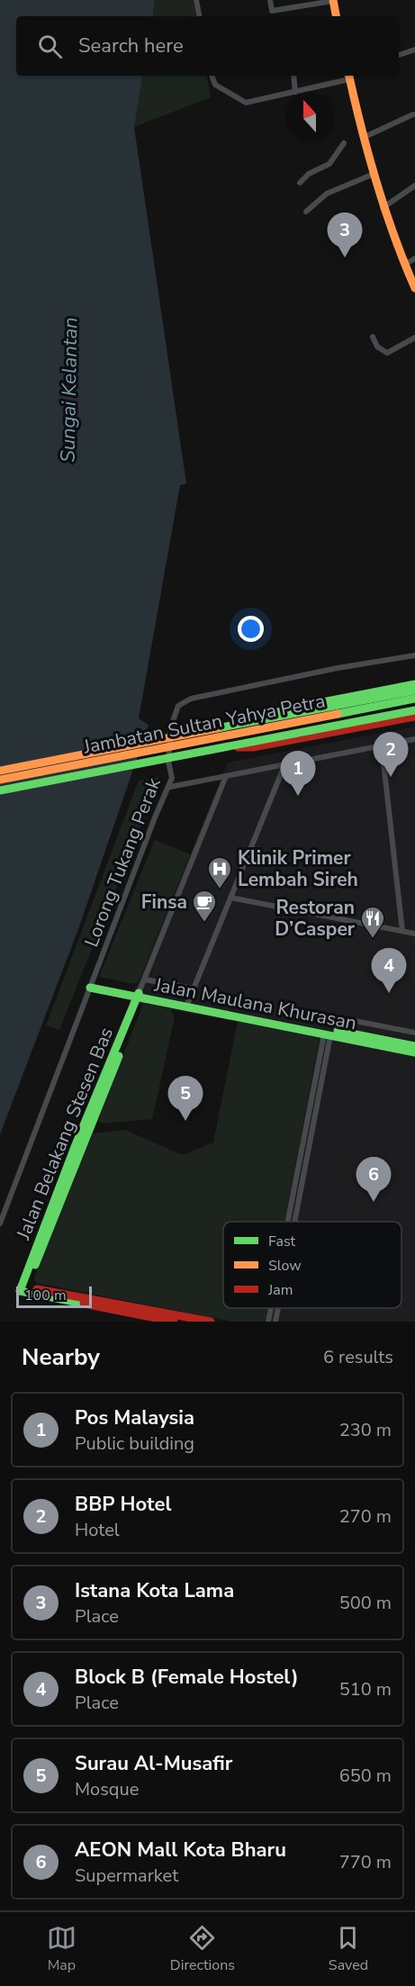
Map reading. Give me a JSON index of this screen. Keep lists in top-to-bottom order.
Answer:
{
  "streets": {
    "main road": ["Jambatan Sultan Yahya Petra", "Jalan Maulana Khurasan", "Jalan Belakang Stesen Bas"],
    "street": ["Lorong Tukang Perak"]
  },
  "crossings": [
    ["Lorong Tukang Perak", "Jalan Maulana Khurasan"],
    ["Jalan Maulana Khurasan", "Jalan Belakang Stesen Bas"]
  ],
  "water": ["Sungai Kelantan"],
  "places": {
    "hospital": ["Klinik Primer Lembah Sireh"],
    "cafe": ["Finsa"],
    "restaurant": ["Restoran D’Casper"]
  },
  "legend": ["Fast", "Slow", "Jam"],
  "scale_bar": "100 m",
  "north": "top",
  "page": {
    "search": "Search here",
    "pins": [
      "3",
      "2",
      "1",
      "4",
      "5",
      "6"
    ],
    "scale": "100 m",
    "heading": ["Nearby", "6 results"],
    "list": [
      {
        "mark": "1",
        "name": "Pos Malaysia",
        "note": "Public building",
        "value": "230 m"
      },
      {
        "mark": "2",
        "name": "BBP Hotel",
        "note": "Hotel",
        "value": "270 m"
      },
      {
        "mark": "3",
        "name": "Istana Kota Lama",
        "note": "Place",
        "value": "500 m"
      },
      {
        "mark": "4",
        "name": "Block B (Female Hostel)",
        "note": "Place",
        "value": "510 m"
      },
      {
        "mark": "5",
        "name": "Surau Al-Musafir",
        "note": "Mosque",
        "value": "650 m"
      },
      {
        "mark": "6",
        "name": "AEON Mall Kota Bharu",
        "note": "Supermarket",
        "value": "770 m"
      }
    ],
    "nav": ["Map", "Directions", "Saved"]
  }
}
